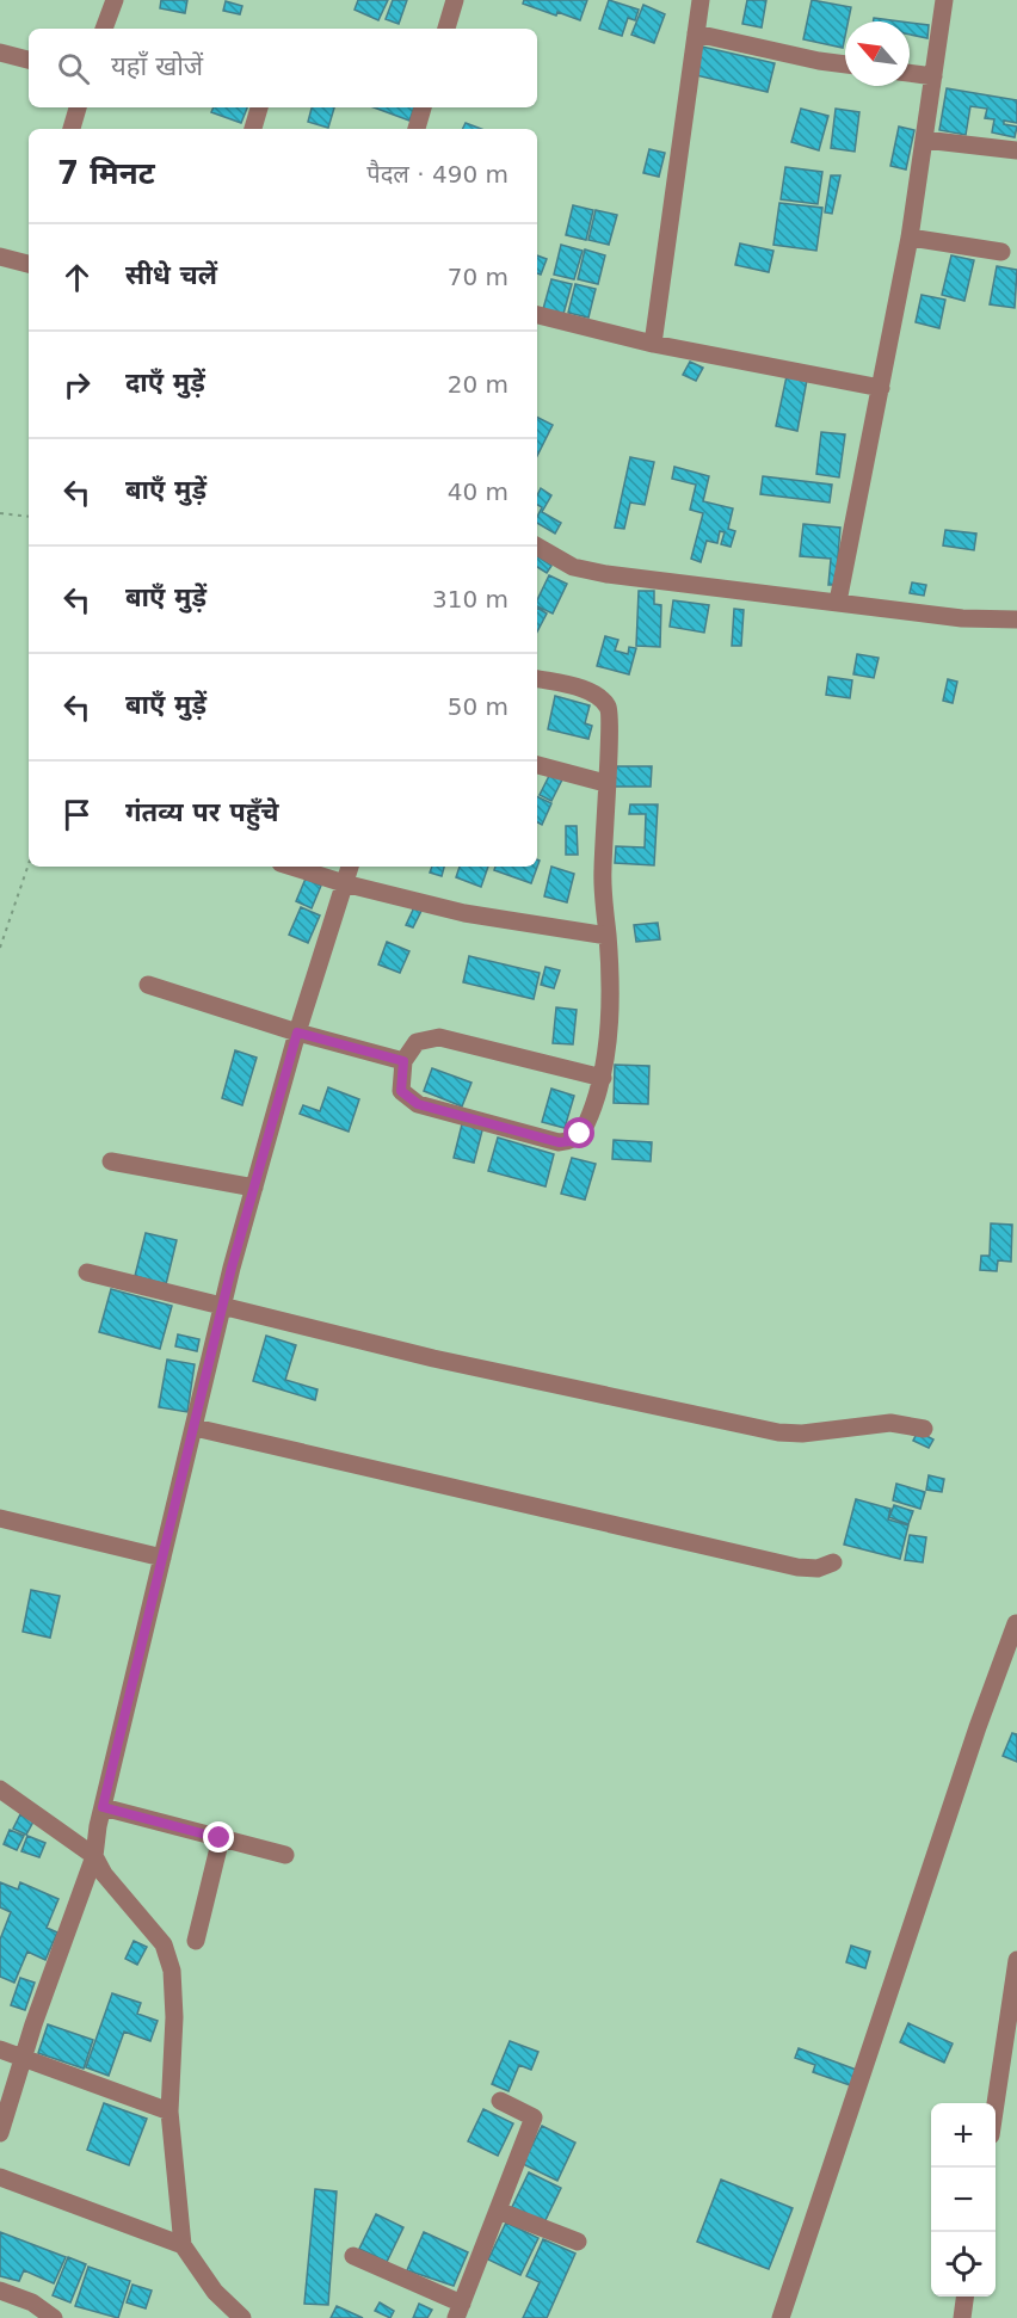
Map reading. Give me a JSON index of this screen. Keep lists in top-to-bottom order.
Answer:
{
  "north": "top left",
  "page": {
    "search": "यहाँ खोजें",
    "heading": ["7 मिनट", "पैदल · 490 m"],
    "list": [
      ["सीधे चलें", "70 m"],
      ["दाएँ मुड़ें", "20 m"],
      ["बाएँ मुड़ें", "40 m"],
      ["बाएँ मुड़ें", "310 m"],
      ["बाएँ मुड़ें", "50 m"],
      "गंतव्य पर पहुँचे"
    ],
    "map_buttons": ["+", "−"]
  }
}
